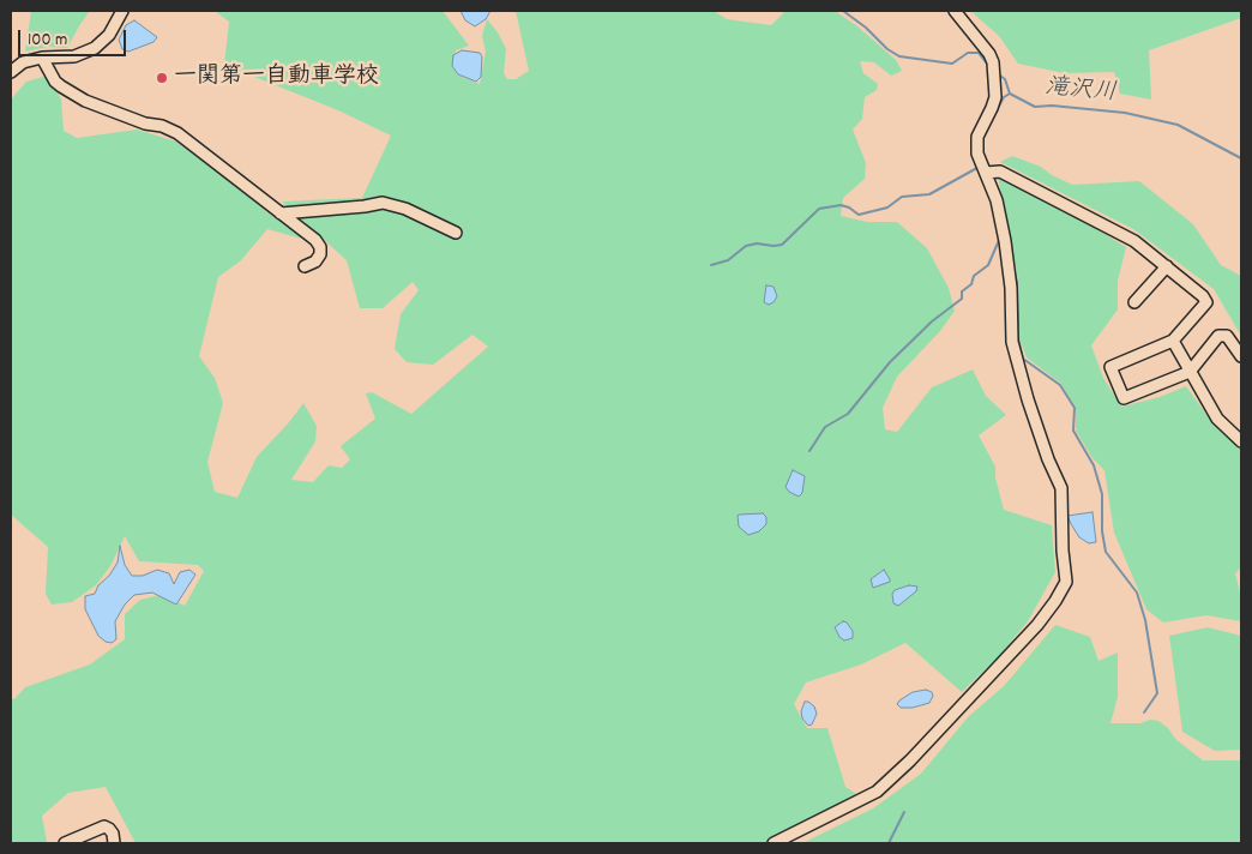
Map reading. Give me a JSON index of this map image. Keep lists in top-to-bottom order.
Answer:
{
  "water": ["滝沢川"],
  "places": ["一関第一自動車学校"],
  "scale_bar": "100 m"
}
